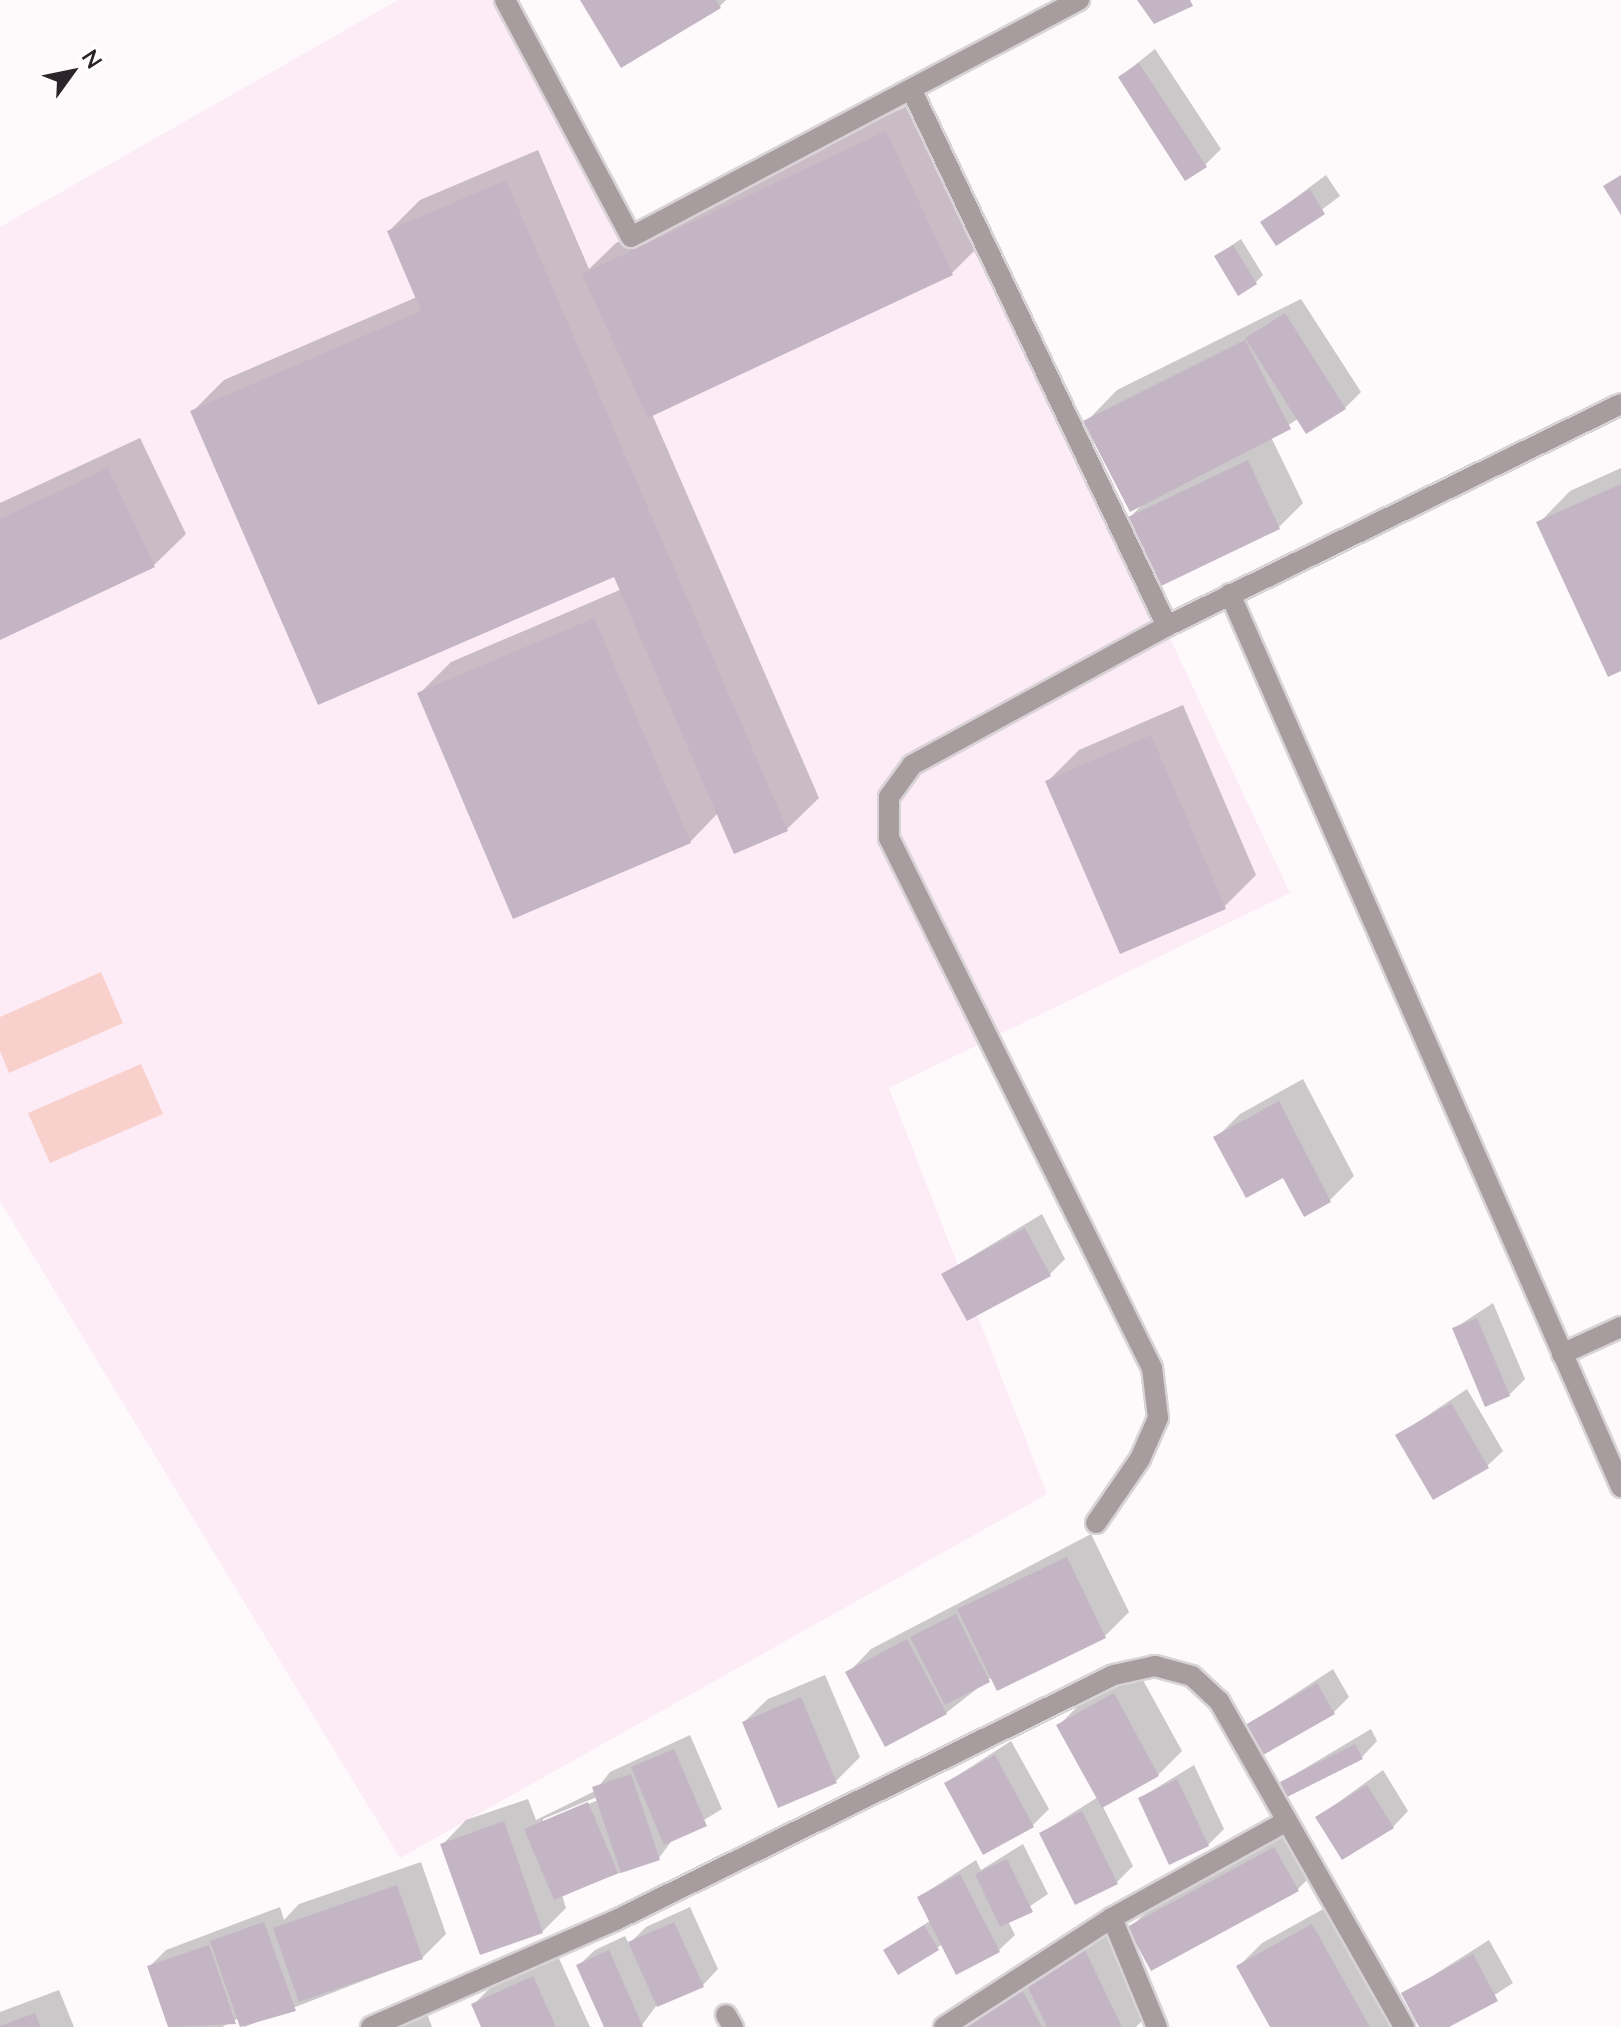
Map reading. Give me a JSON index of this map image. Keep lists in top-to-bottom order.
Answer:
{
  "north": "top right"
}
